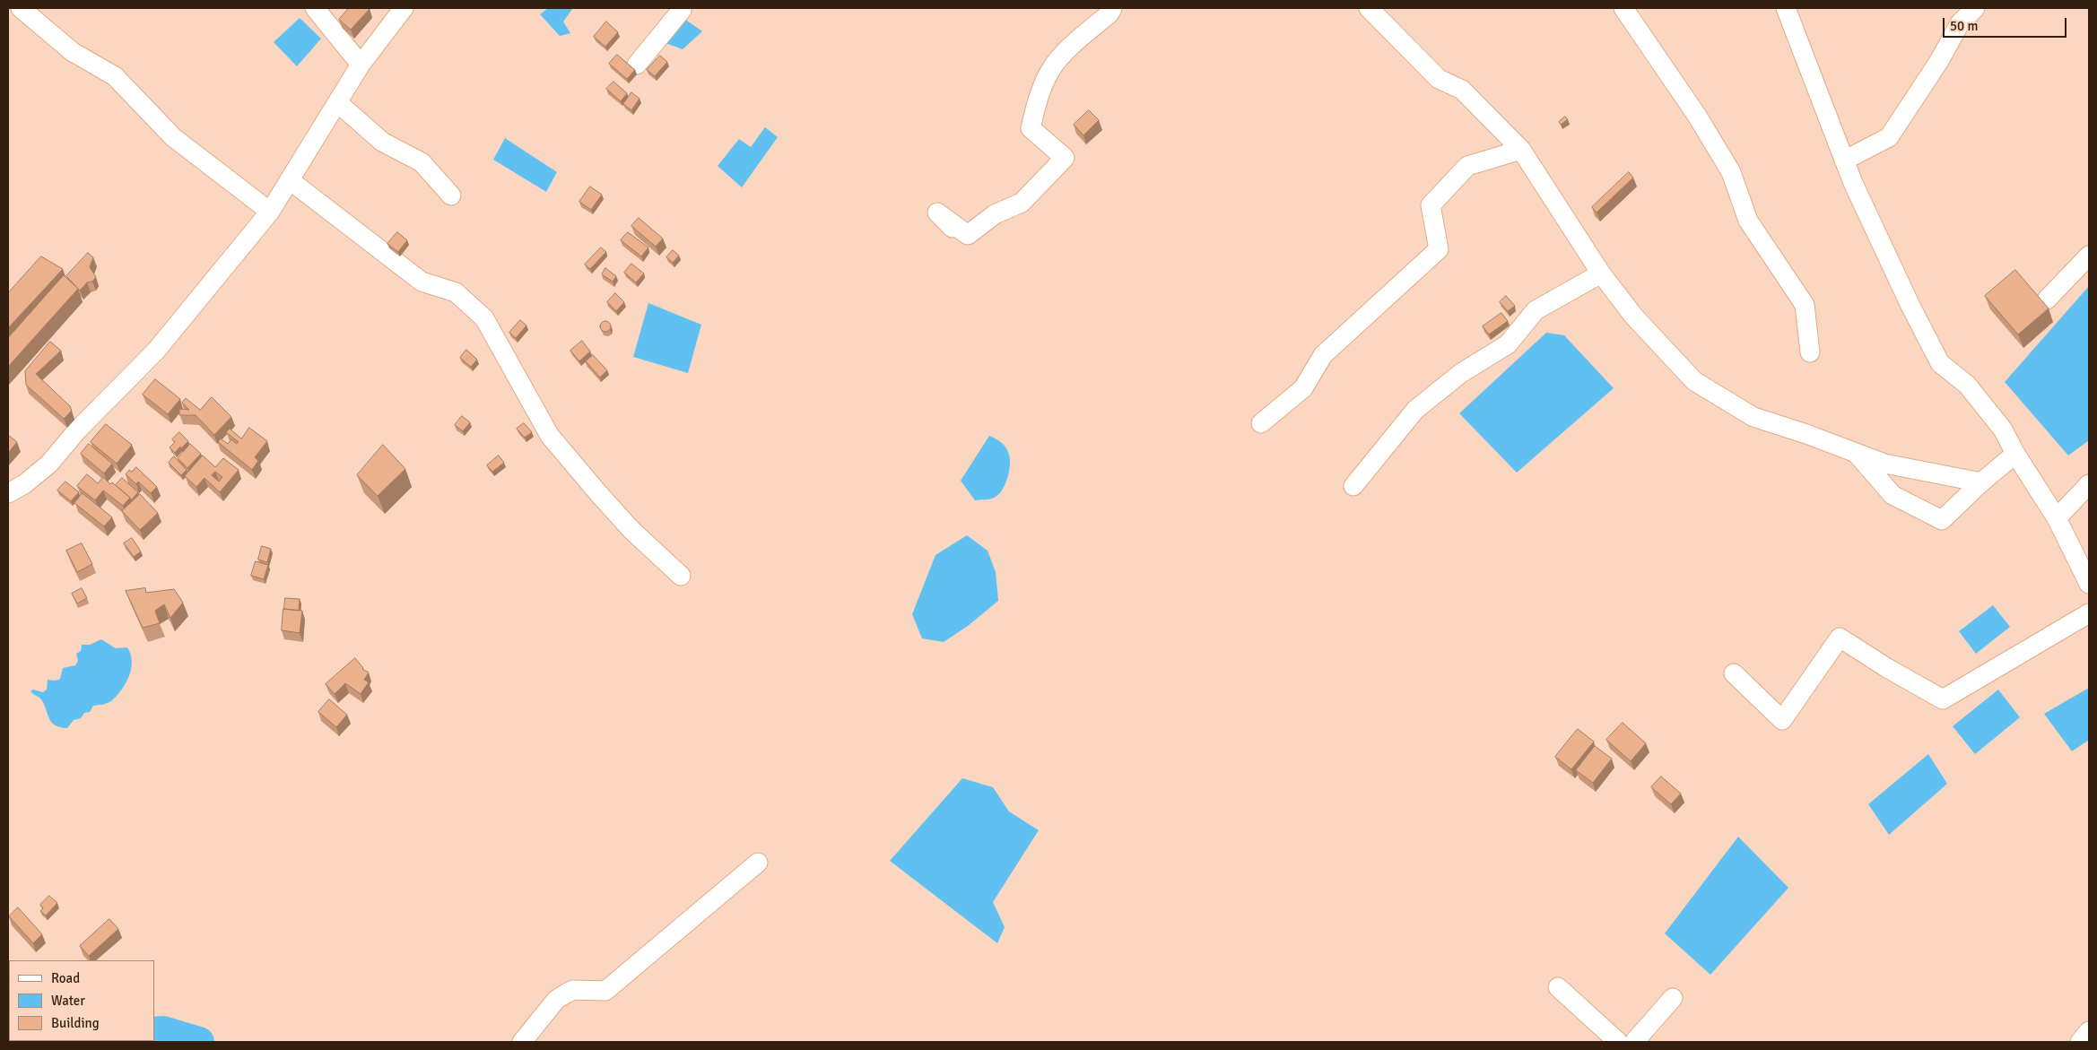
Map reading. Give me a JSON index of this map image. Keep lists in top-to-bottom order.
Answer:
{
  "legend": ["Road", "Water", "Building"],
  "scale_bar": "50 m"
}
